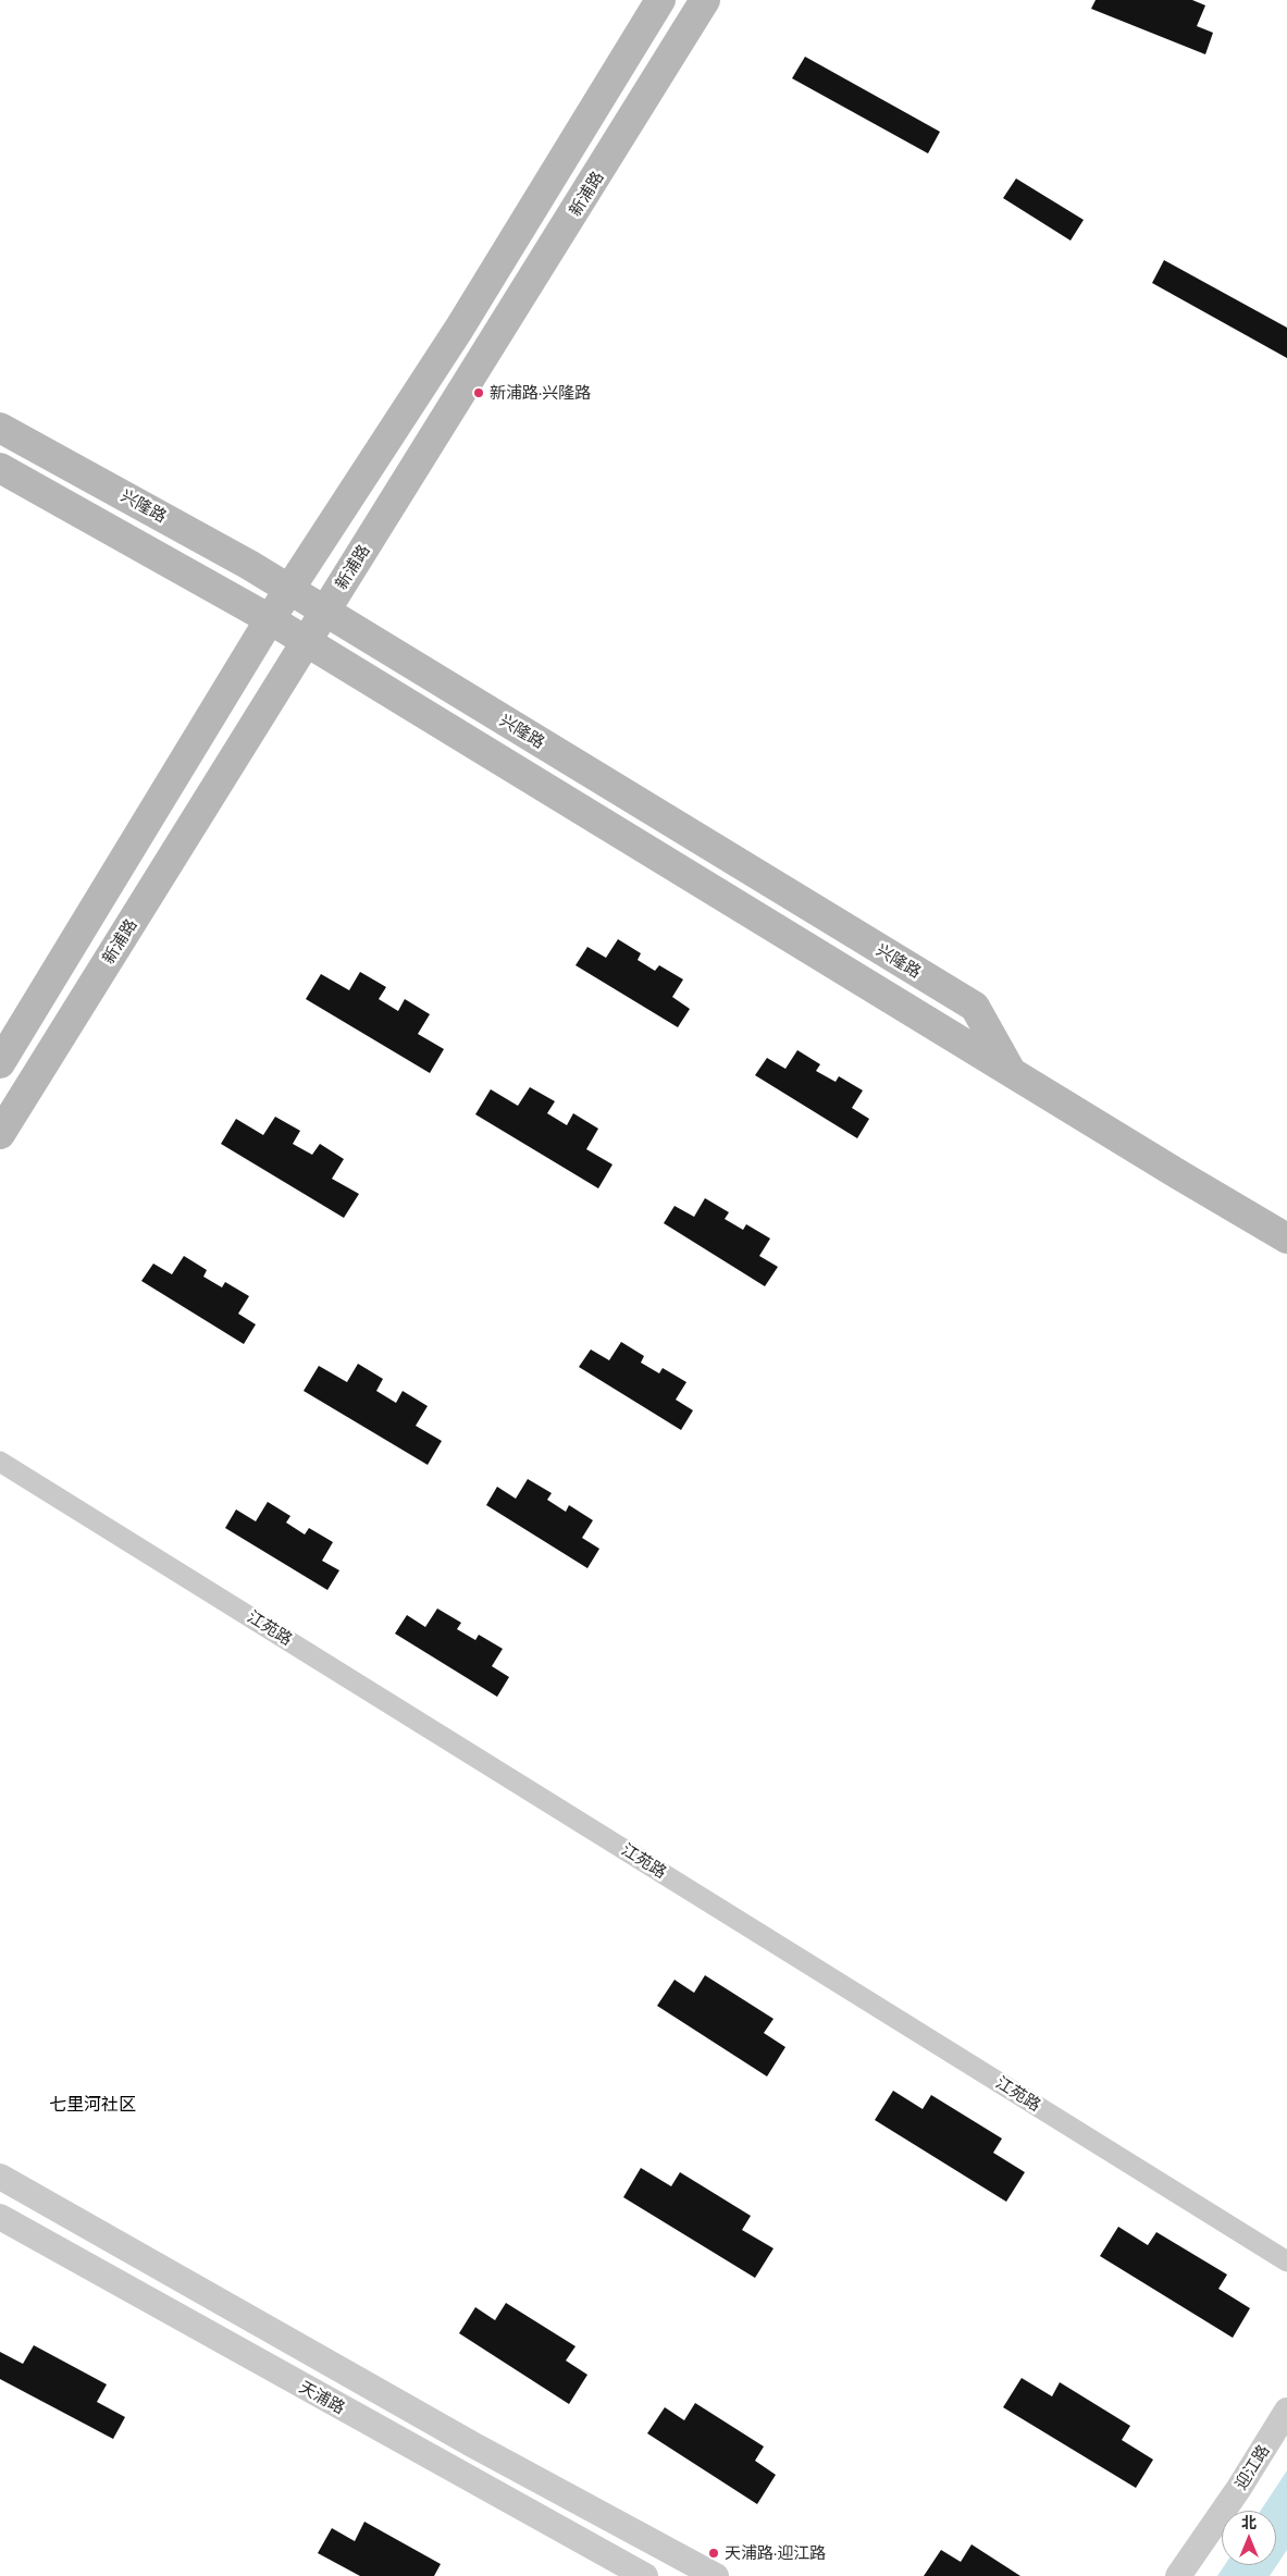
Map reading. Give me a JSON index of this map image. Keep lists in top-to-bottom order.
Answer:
{
  "streets": {
    "main road": ["新浦路", "兴隆路"],
    "street": ["江苑路", "天浦路", "迎江路"]
  },
  "crossings": [
    ["新浦路", "兴隆路"]
  ],
  "districts": ["七里河社区"],
  "places": ["新浦路·兴隆路", "天浦路·迎江路"],
  "north": "top"
}
